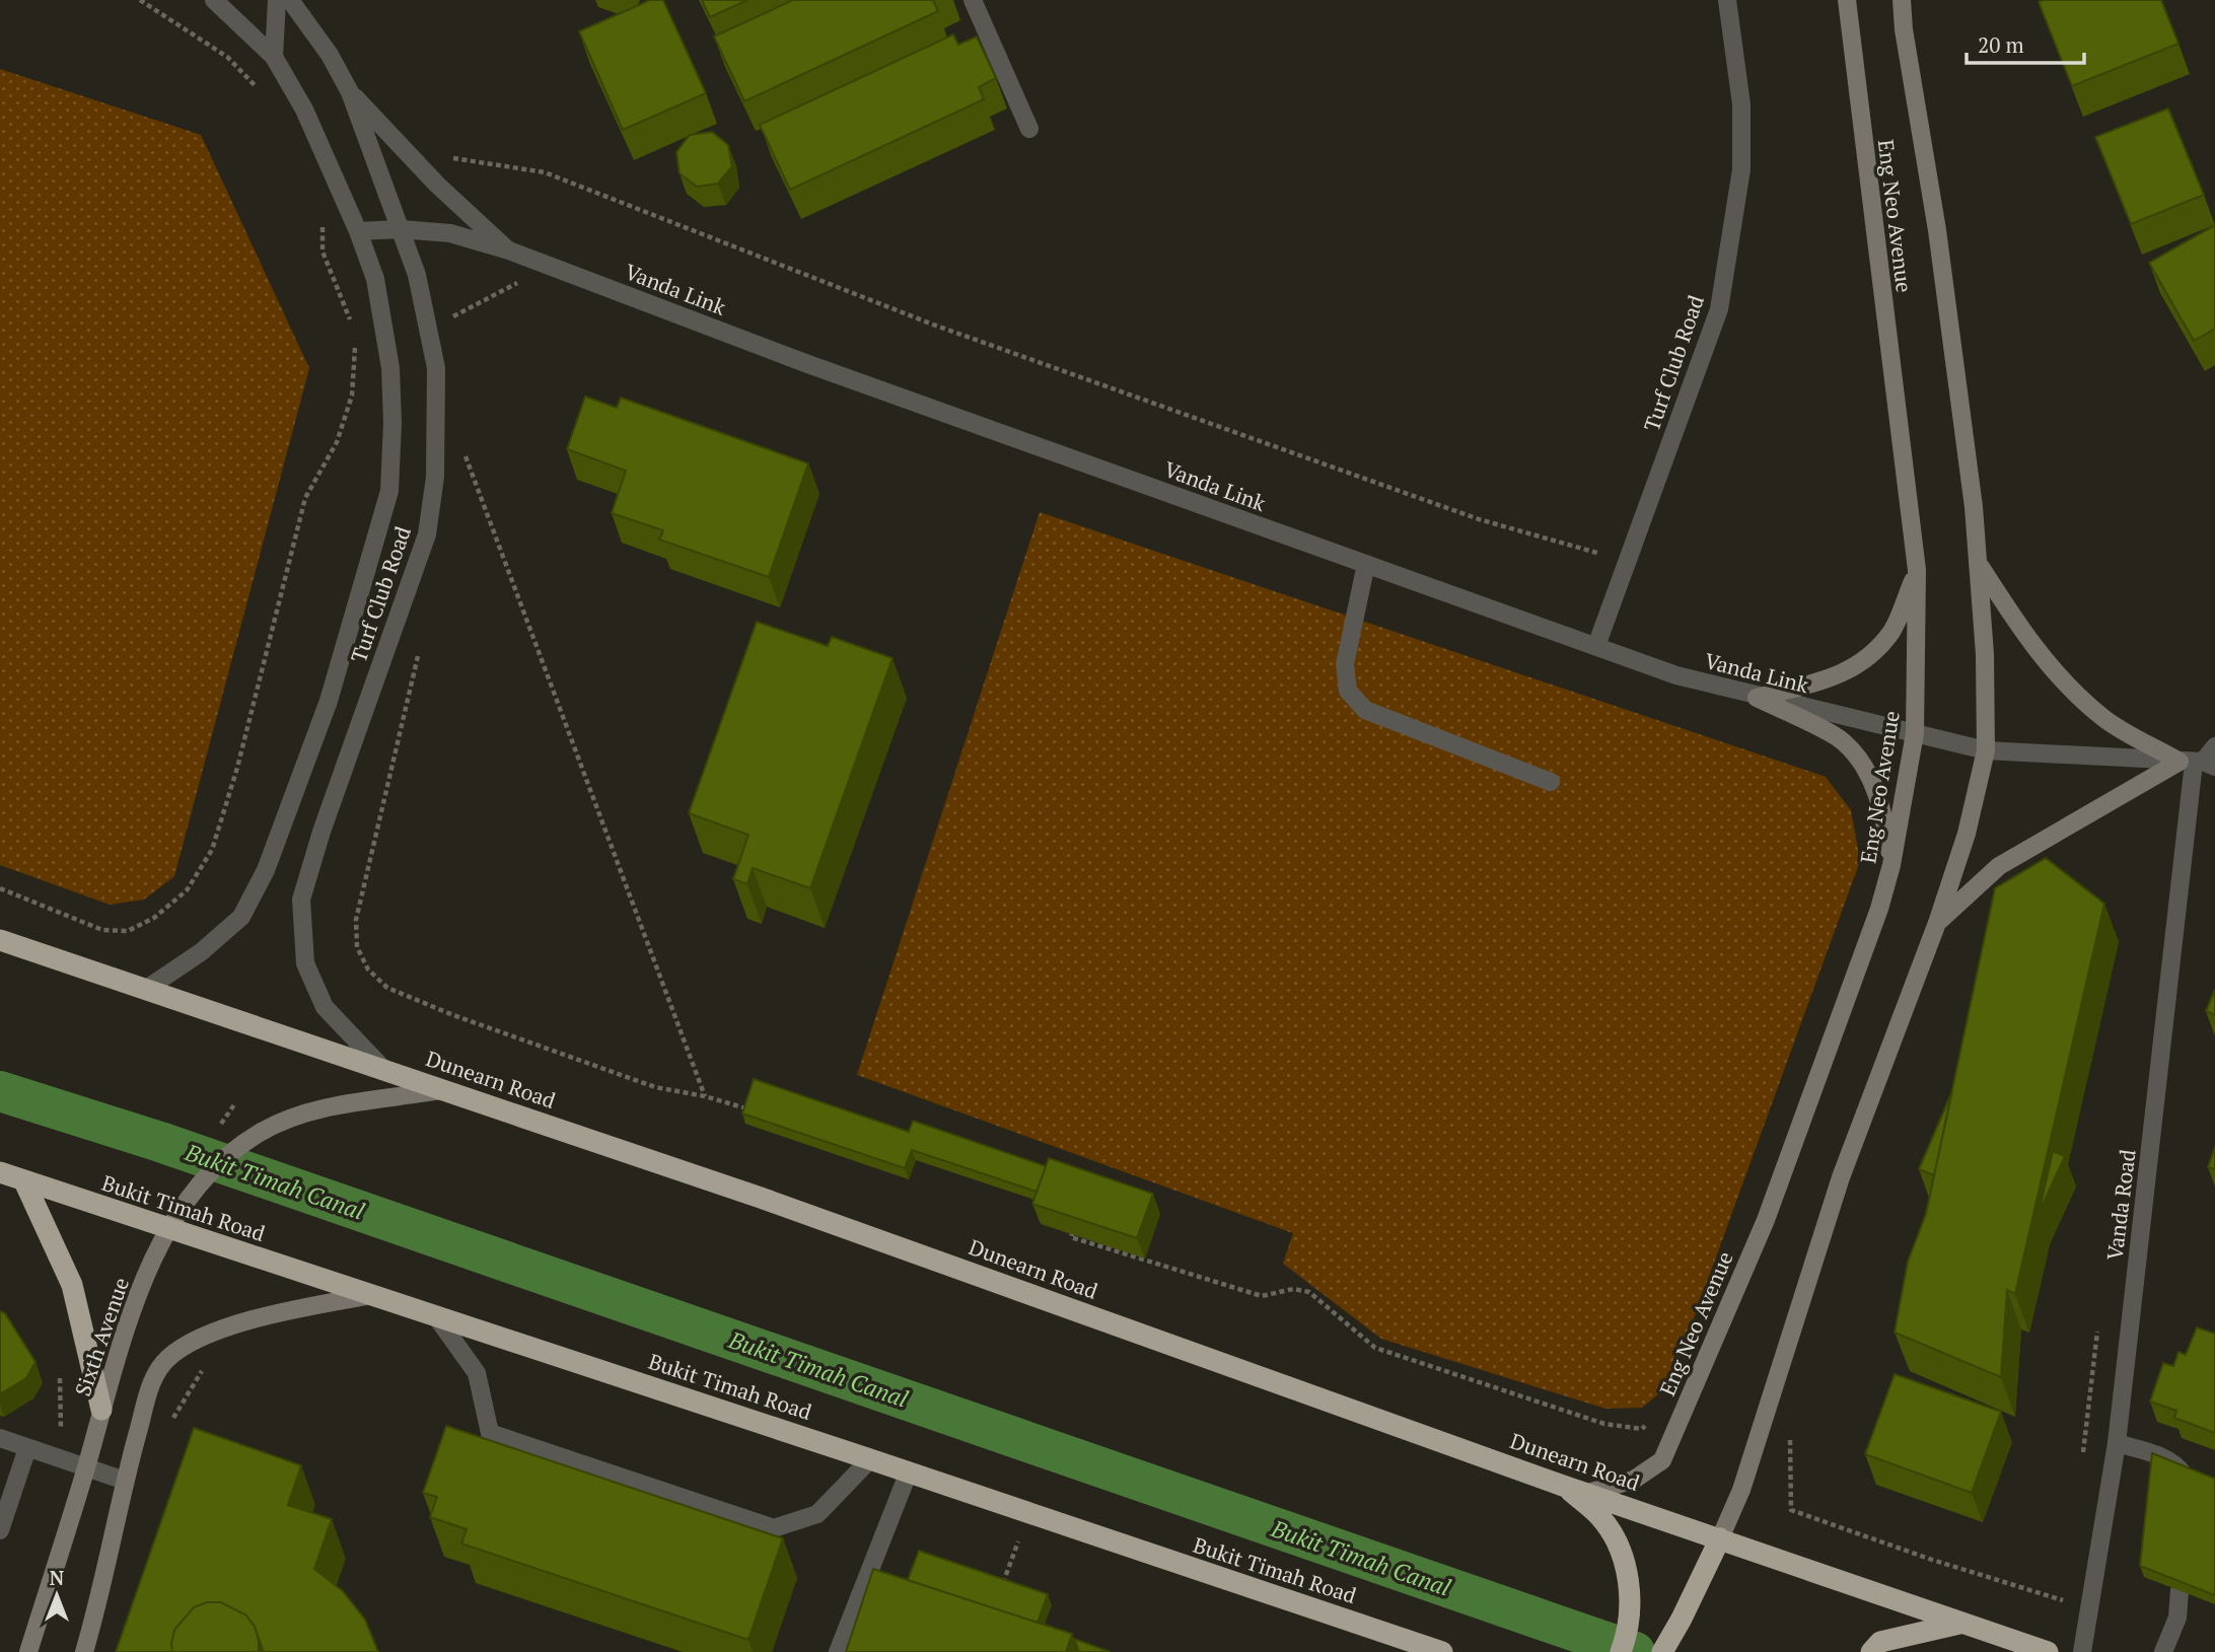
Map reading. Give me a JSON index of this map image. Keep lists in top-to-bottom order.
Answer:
{
  "streets": {
    "highway": ["Dunearn Road", "Bukit Timah Road"],
    "main road": ["Eng Neo Avenue", "Sixth Avenue"],
    "street": ["Vanda Link", "Turf Club Road", "Vanda Road"]
  },
  "crossings": [
    ["Eng Neo Avenue", "Vanda Link"],
    ["Eng Neo Avenue", "Dunearn Road"],
    ["Vanda Link", "Turf Club Road"],
    ["Turf Club Road", "Dunearn Road"],
    ["Dunearn Road", "Sixth Avenue"],
    ["Bukit Timah Road", "Sixth Avenue"]
  ],
  "water": ["Bukit Timah Canal"],
  "scale_bar": "20 m",
  "north": "top"
}
